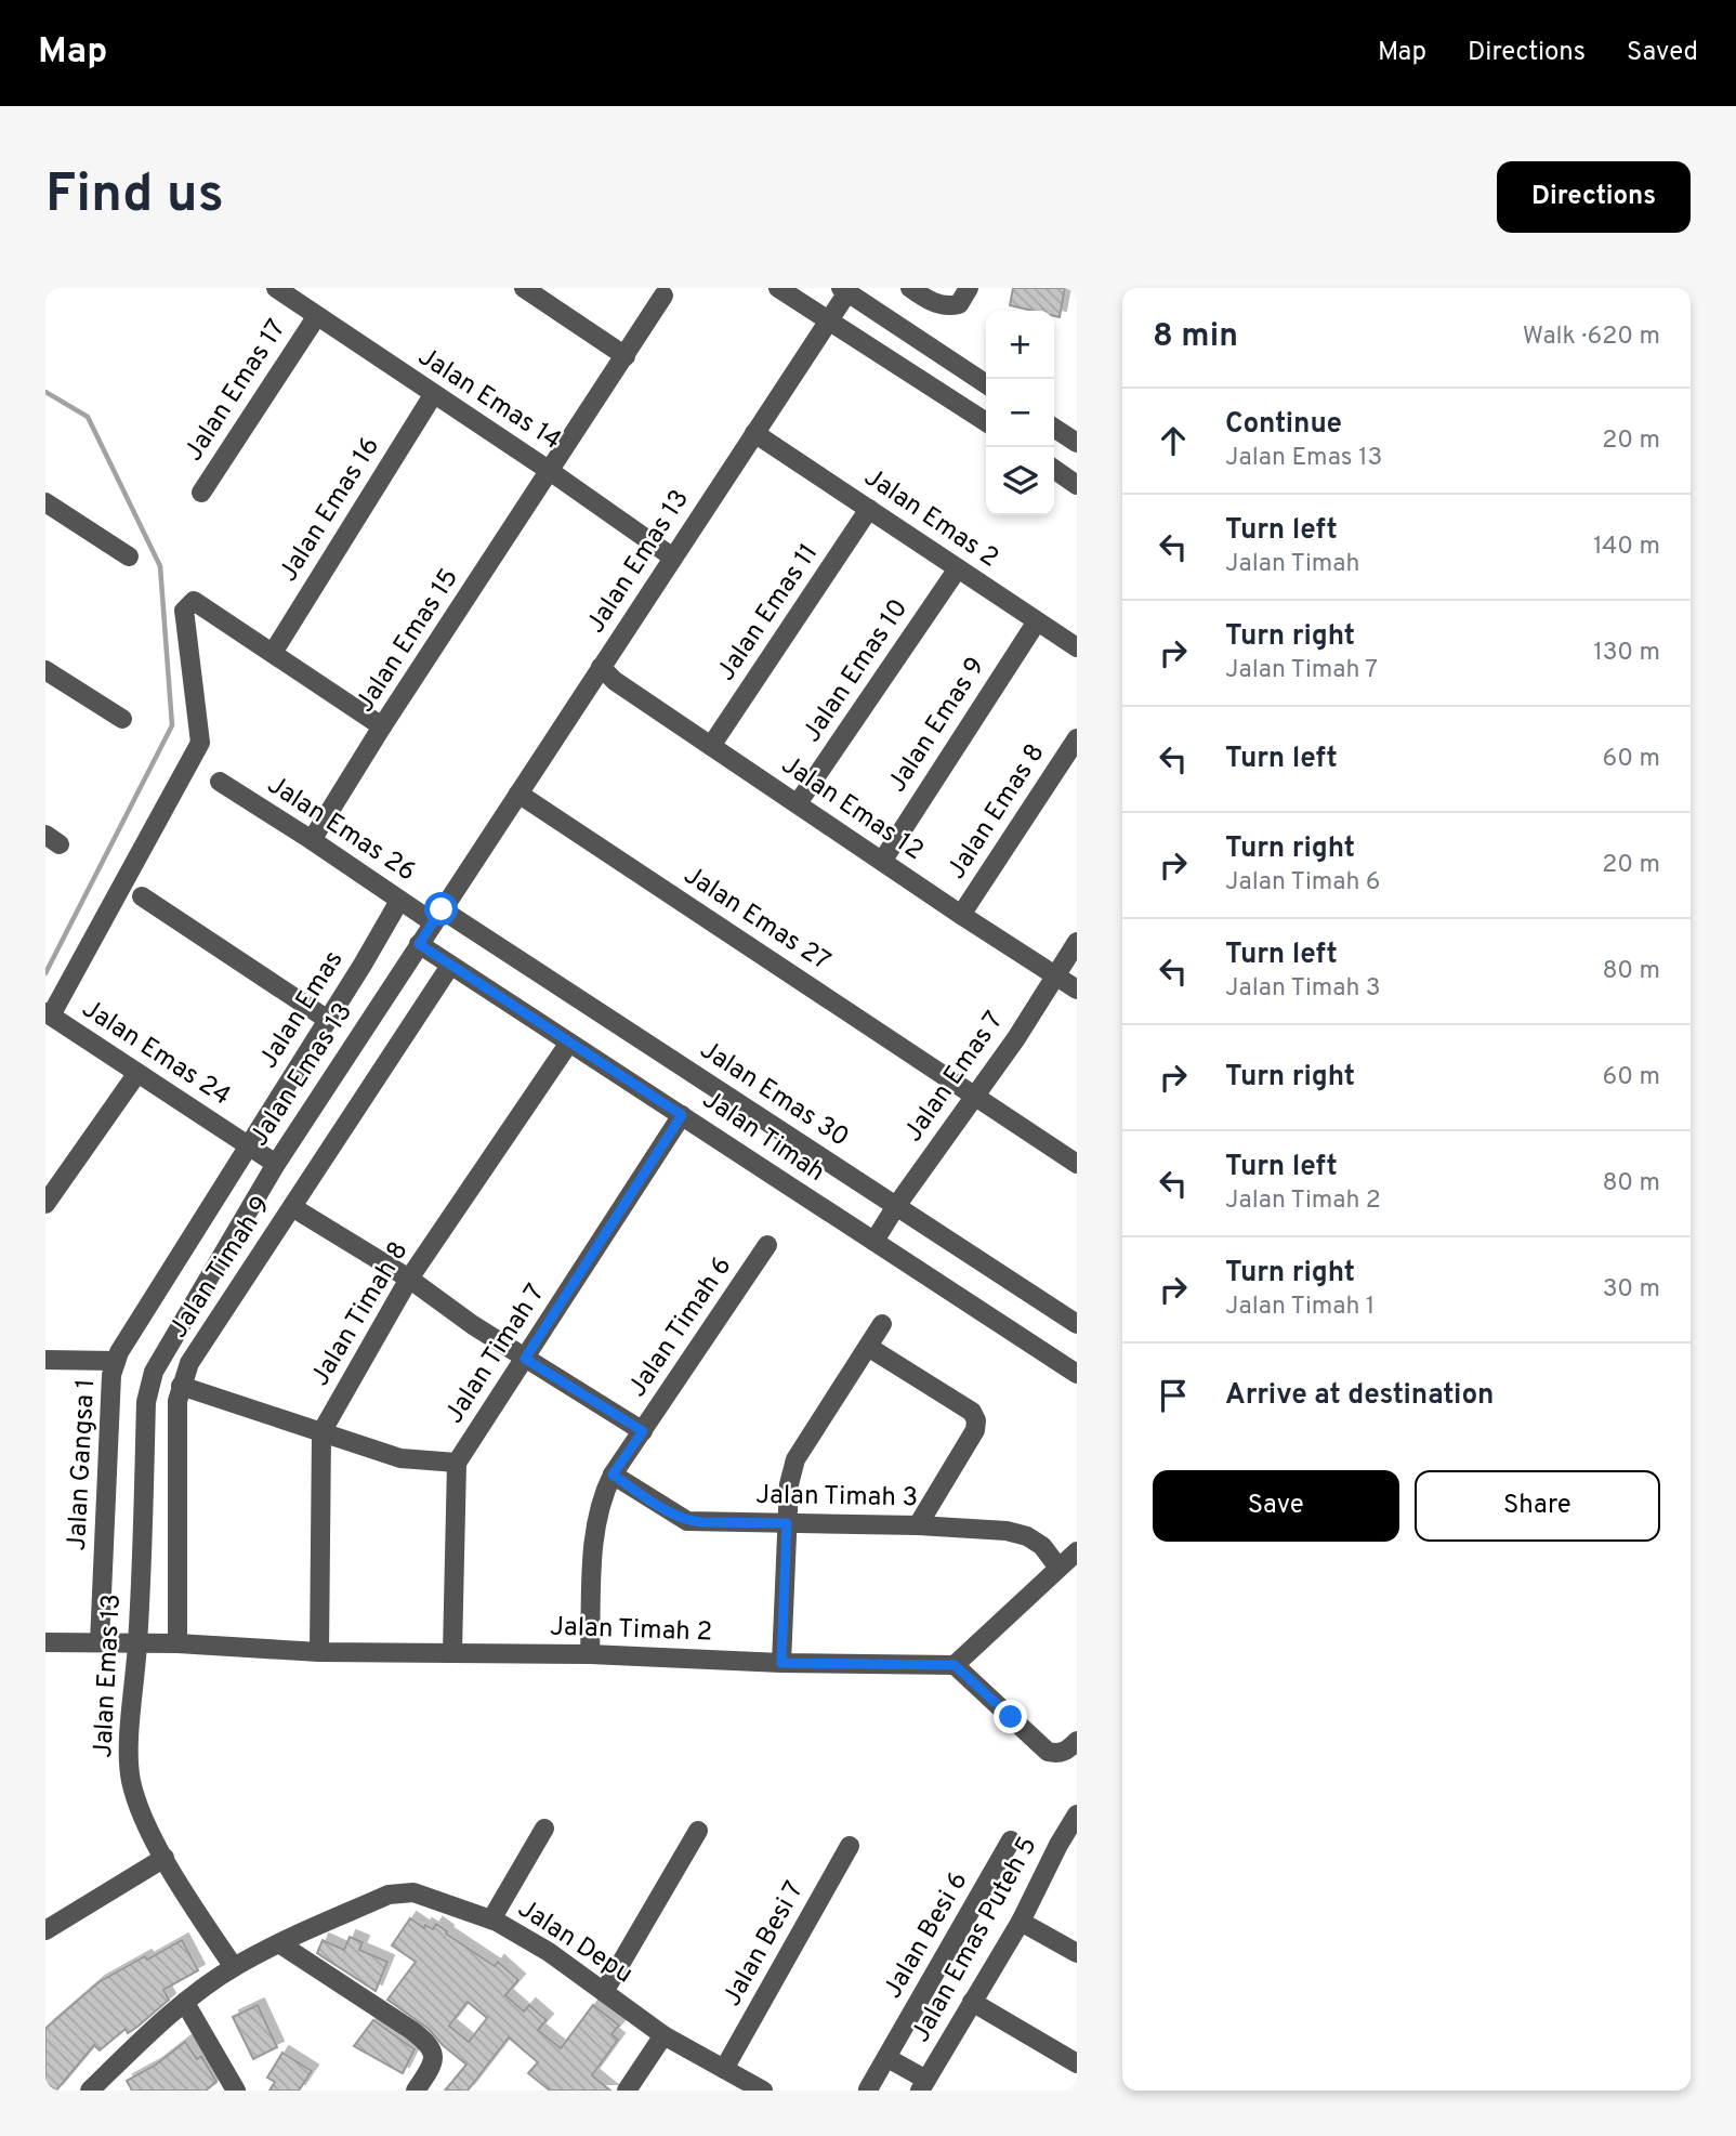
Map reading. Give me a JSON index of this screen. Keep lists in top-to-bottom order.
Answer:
{
  "streets": {
    "street": [
      "Jalan Emas 17",
      "Jalan Emas 14",
      "Jalan Emas 16",
      "Jalan Emas 2",
      "Jalan Emas 13",
      "Jalan Emas 11",
      "Jalan Emas 15",
      "Jalan Emas 10",
      "Jalan Emas 9",
      "Jalan Emas 12",
      "Jalan Emas 8",
      "Jalan Emas 26",
      "Jalan Emas 27",
      "Jalan Emas",
      "Jalan Emas 24",
      "Jalan Emas 7",
      "Jalan Emas 30",
      "Jalan Timah",
      "Jalan Timah 9",
      "Jalan Timah 8",
      "Jalan Timah 6",
      "Jalan Timah 7",
      "Jalan Gangsa 1",
      "Jalan Timah 3",
      "Jalan Timah 2",
      "Jalan Besi 6",
      "Jalan Emas Puteh 5",
      "Jalan Depu",
      "Jalan Besi 7"
    ]
  },
  "crossings": [
    ["Jalan Emas 17", "Jalan Emas 14"],
    ["Jalan Emas 14", "Jalan Emas 16"],
    ["Jalan Emas 14", "Jalan Emas 13"],
    ["Jalan Emas 14", "Jalan Emas 15"],
    ["Jalan Emas 2", "Jalan Emas 13"],
    ["Jalan Emas 2", "Jalan Emas 11"],
    ["Jalan Emas 2", "Jalan Emas 10"],
    ["Jalan Emas 2", "Jalan Emas 9"],
    ["Jalan Emas 13", "Jalan Emas 12"],
    ["Jalan Emas 13", "Jalan Emas 26"],
    ["Jalan Emas 13", "Jalan Emas 27"],
    ["Jalan Emas 13", "Jalan Emas 24"],
    ["Jalan Emas 13", "Jalan Emas 30"],
    ["Jalan Emas 13", "Jalan Timah"],
    ["Jalan Emas 13", "Jalan Timah 2"],
    ["Jalan Emas 13", "Jalan Depu"],
    ["Jalan Emas 11", "Jalan Emas 12"],
    ["Jalan Emas 15", "Jalan Emas 26"],
    ["Jalan Emas 10", "Jalan Emas 12"],
    ["Jalan Emas 9", "Jalan Emas 12"],
    ["Jalan Emas 12", "Jalan Emas 8"],
    ["Jalan Emas 12", "Jalan Emas 7"],
    ["Jalan Emas 26", "Jalan Emas"],
    ["Jalan Emas 26", "Jalan Emas 30"],
    ["Jalan Emas 27", "Jalan Emas 7"],
    ["Jalan Emas", "Jalan Emas 24"],
    ["Jalan Emas", "Jalan Gangsa 1"],
    ["Jalan Emas 24", "Jalan Gangsa 1"],
    ["Jalan Emas 7", "Jalan Emas 30"],
    ["Jalan Emas 7", "Jalan Timah"],
    ["Jalan Timah", "Jalan Timah 9"],
    ["Jalan Timah", "Jalan Timah 8"],
    ["Jalan Timah", "Jalan Timah 7"],
    ["Jalan Timah 9", "Jalan Timah 2"],
    ["Jalan Timah 8", "Jalan Timah 2"],
    ["Jalan Timah 6", "Jalan Timah 3"],
    ["Jalan Timah 6", "Jalan Timah 2"],
    ["Jalan Timah 7", "Jalan Timah 2"],
    ["Jalan Gangsa 1", "Jalan Timah 2"],
    ["Jalan Depu", "Jalan Besi 7"]
  ],
  "page": {
    "header": "Map",
    "nav": ["Map", "Directions", "Saved"],
    "buttons": [
      "Directions",
      ["Save", "Share"]
    ],
    "title": "Find us",
    "heading": ["8 min", "Walk · 620 m"],
    "map_buttons": ["+", "−"],
    "list": [
      ["Continue", "Jalan Emas 13", "20 m"],
      ["Turn left", "Jalan Timah", "140 m"],
      ["Turn right", "Jalan Timah 7", "130 m"],
      ["Turn left", "60 m"],
      ["Turn right", "Jalan Timah 6", "20 m"],
      ["Turn left", "Jalan Timah 3", "80 m"],
      ["Turn right", "60 m"],
      ["Turn left", "Jalan Timah 2", "80 m"],
      ["Turn right", "Jalan Timah 1", "30 m"],
      "Arrive at destination"
    ]
  }
}
